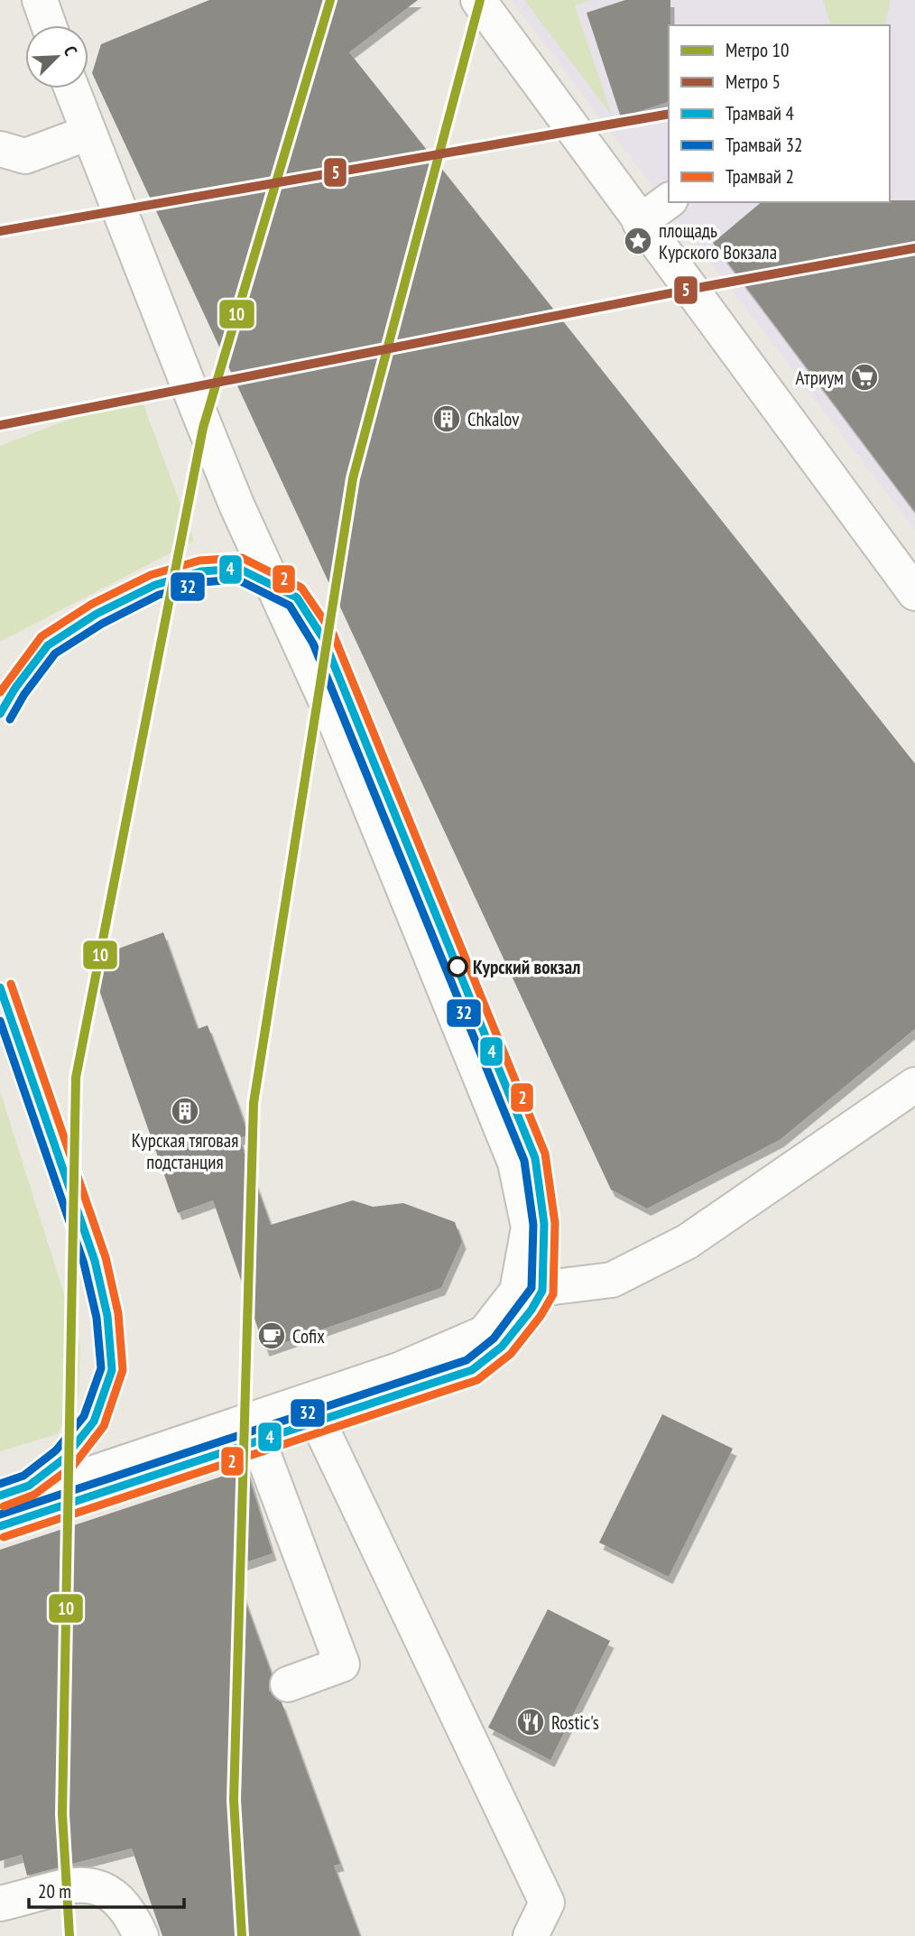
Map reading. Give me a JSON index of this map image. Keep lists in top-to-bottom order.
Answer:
{
  "places": {
    "place": ["площадь Курского Вокзала"],
    "supermarket": ["Атриум"],
    "building": ["Chkalov", "Курская тяговая подстанция"],
    "other": ["Курский вокзал"],
    "cafe": ["Cofix"],
    "restaurant": ["Rostic's"]
  },
  "lines": [
    "metro line 10",
    "metro line 5",
    "tram line 2",
    "tram line 4",
    "tram line 32"
  ],
  "legend": [
    "Метро 10",
    "Метро 5",
    "Трамвай 4",
    "Трамвай 32",
    "Трамвай 2"
  ],
  "scale_bar": "20 m",
  "north": "top right"
}
